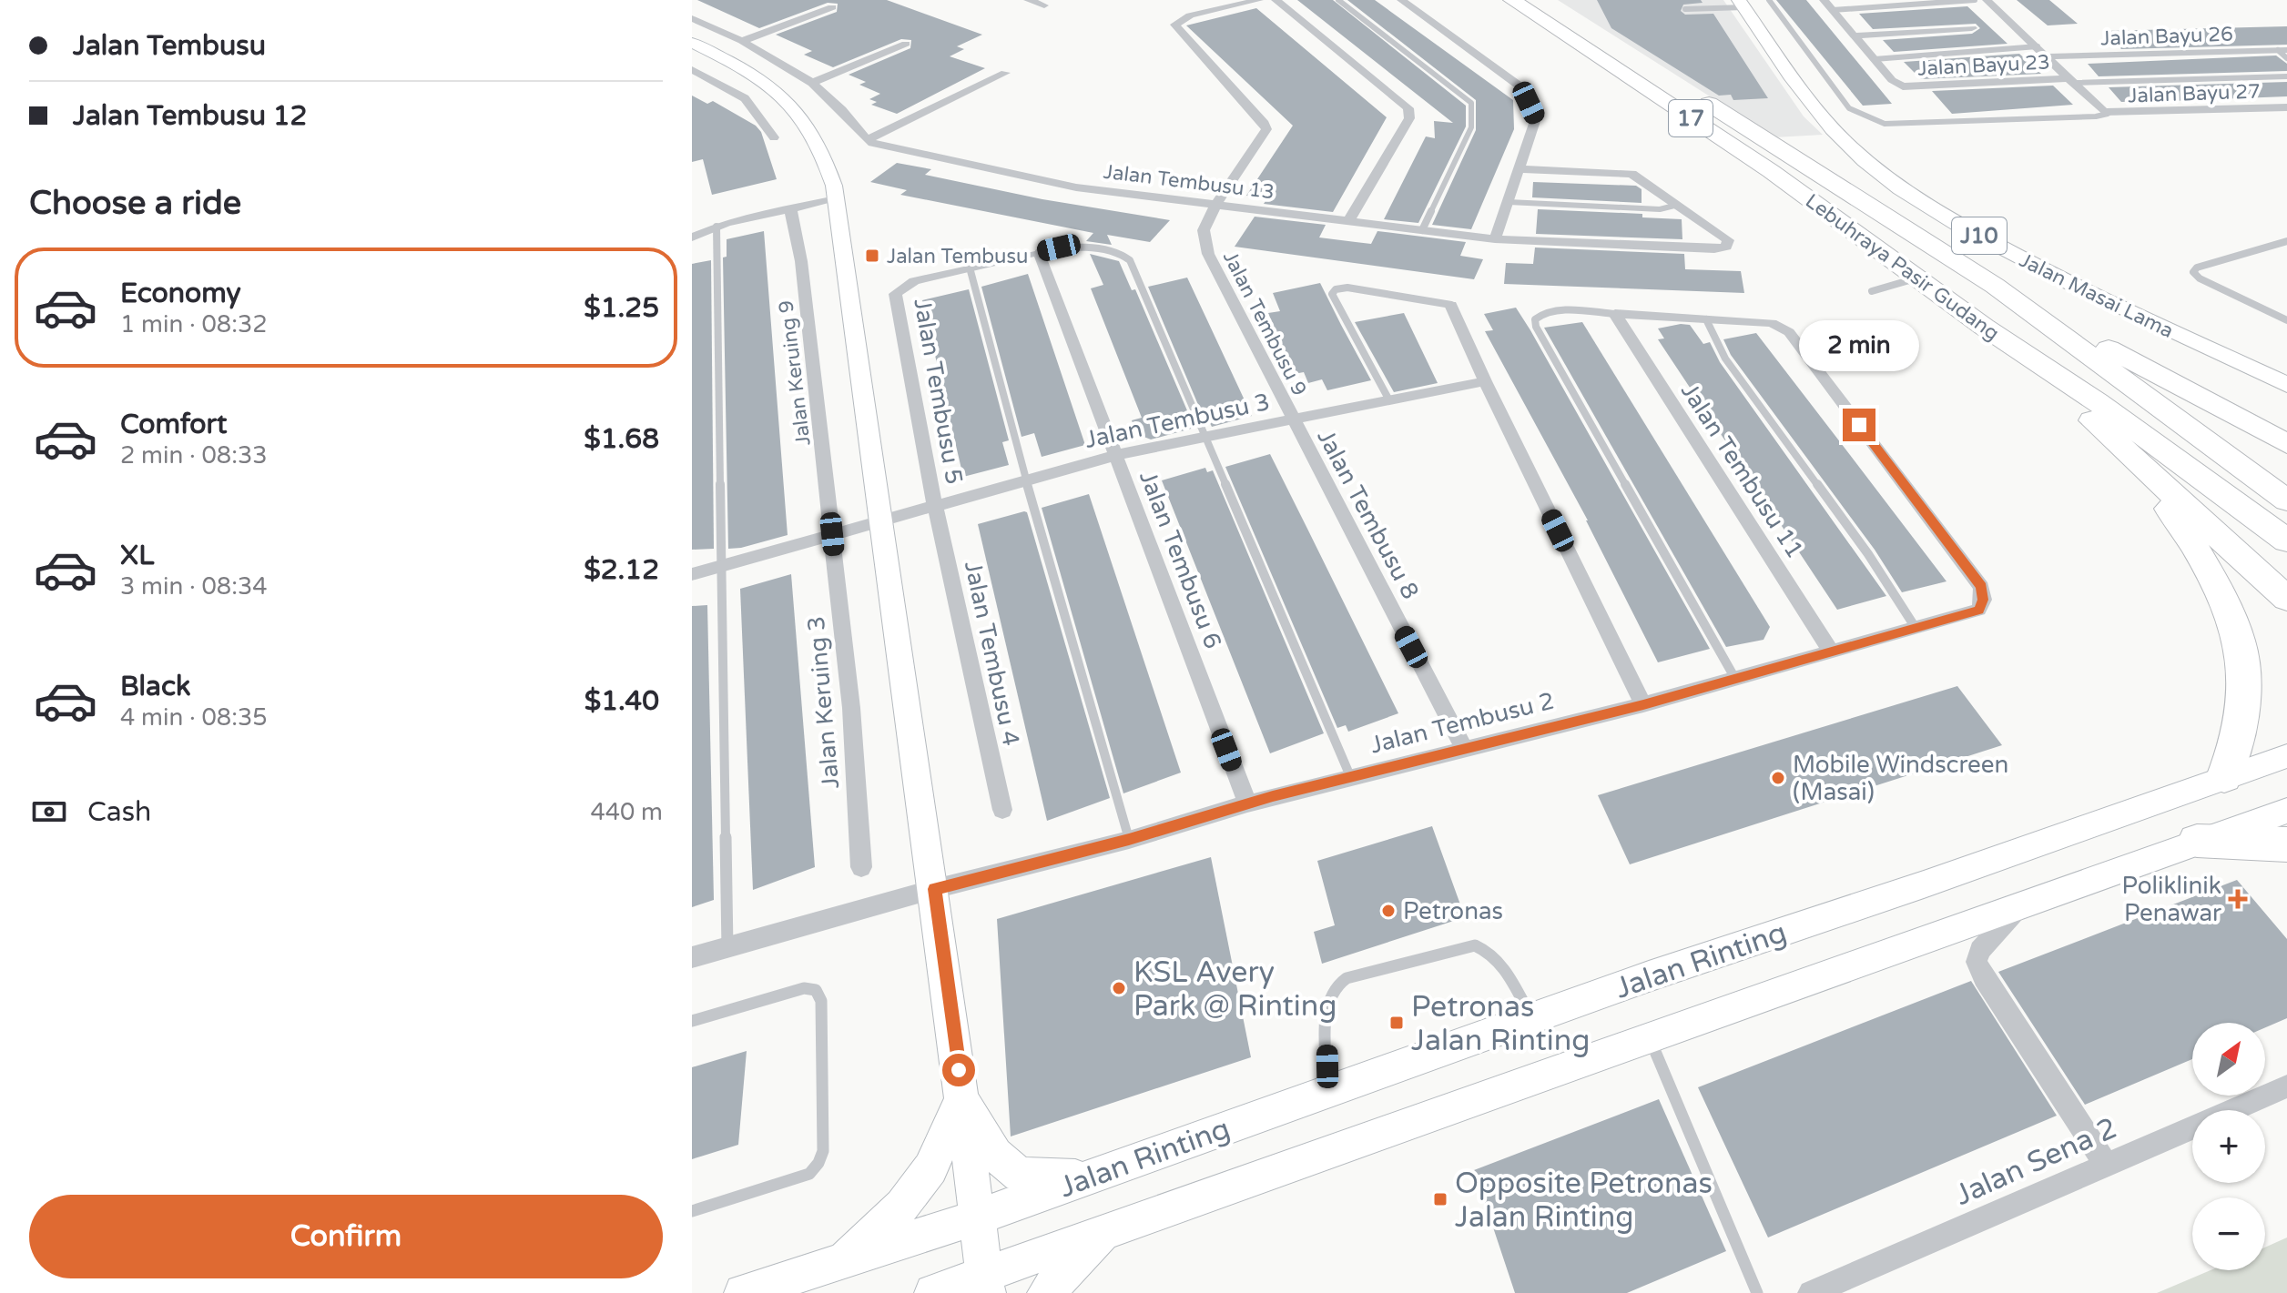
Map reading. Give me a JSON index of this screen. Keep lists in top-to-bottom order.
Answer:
{
  "streets": {
    "highway": ["17", "Lebuhraya Pasir Gudang"],
    "main road": ["J10", "Jalan Masai Lama", "Jalan Rinting"],
    "street": [
      "Jalan Bayu 26",
      "Jalan Bayu 23",
      "Jalan Bayu 27",
      "Jalan Tembusu 13",
      "Jalan Tembusu 9",
      "Jalan Keruing 9",
      "Jalan Tembusu 5",
      "Jalan Tembusu 3",
      "Jalan Tembusu 11",
      "Jalan Tembusu 8",
      "Jalan Tembusu 6",
      "Jalan Tembusu 4",
      "Jalan Keruing 3",
      "Jalan Tembusu 2",
      "Jalan Sena 2"
    ]
  },
  "crossings": [
    ["Jalan Tembusu 13", "Jalan Tembusu 9"],
    ["Jalan Tembusu 9", "Jalan Tembusu 3"],
    ["Jalan Tembusu 9", "Jalan Tembusu 8"],
    ["Jalan Keruing 9", "Jalan Tembusu 3"],
    ["Jalan Keruing 9", "Jalan Keruing 3"],
    ["Jalan Tembusu 5", "Jalan Tembusu 3"],
    ["Jalan Tembusu 5", "Jalan Tembusu 4"],
    ["Jalan Tembusu 3", "Jalan Tembusu 8"],
    ["Jalan Tembusu 3", "Jalan Tembusu 6"],
    ["Jalan Tembusu 3", "Jalan Tembusu 4"],
    ["Jalan Tembusu 3", "Jalan Keruing 3"],
    ["Jalan Tembusu 11", "Jalan Tembusu 2"],
    ["Jalan Tembusu 8", "Jalan Tembusu 2"],
    ["Jalan Tembusu 6", "Jalan Tembusu 2"]
  ],
  "places": {
    "transit": ["Jalan Tembusu", "Petronas Jalan Rinting", "Opposite Petronas Jalan Rinting"],
    "other": ["Mobile Windscreen (Masai)", "Petronas", "KSL Avery Park @ Rinting"],
    "health": ["Poliklinik Penawar"]
  },
  "north": "top right",
  "page": {
    "banner": ["Jalan Tembusu", "Jalan Tembusu 12"],
    "heading": "Choose a ride",
    "list": [
      {
        "name": "Economy",
        "note": "1 min · 08:32",
        "value": "$1.25"
      },
      {
        "name": "Comfort",
        "note": "2 min · 08:33",
        "value": "$1.68"
      },
      {
        "name": "XL",
        "note": "3 min · 08:34",
        "value": "$2.12"
      },
      {
        "name": "Black",
        "note": "4 min · 08:35",
        "value": "$1.40"
      }
    ],
    "bubble": "2 min",
    "pay": ["Cash", "440 m"],
    "map_buttons": ["+", "−"],
    "buttons": "Confirm"
  }
}
